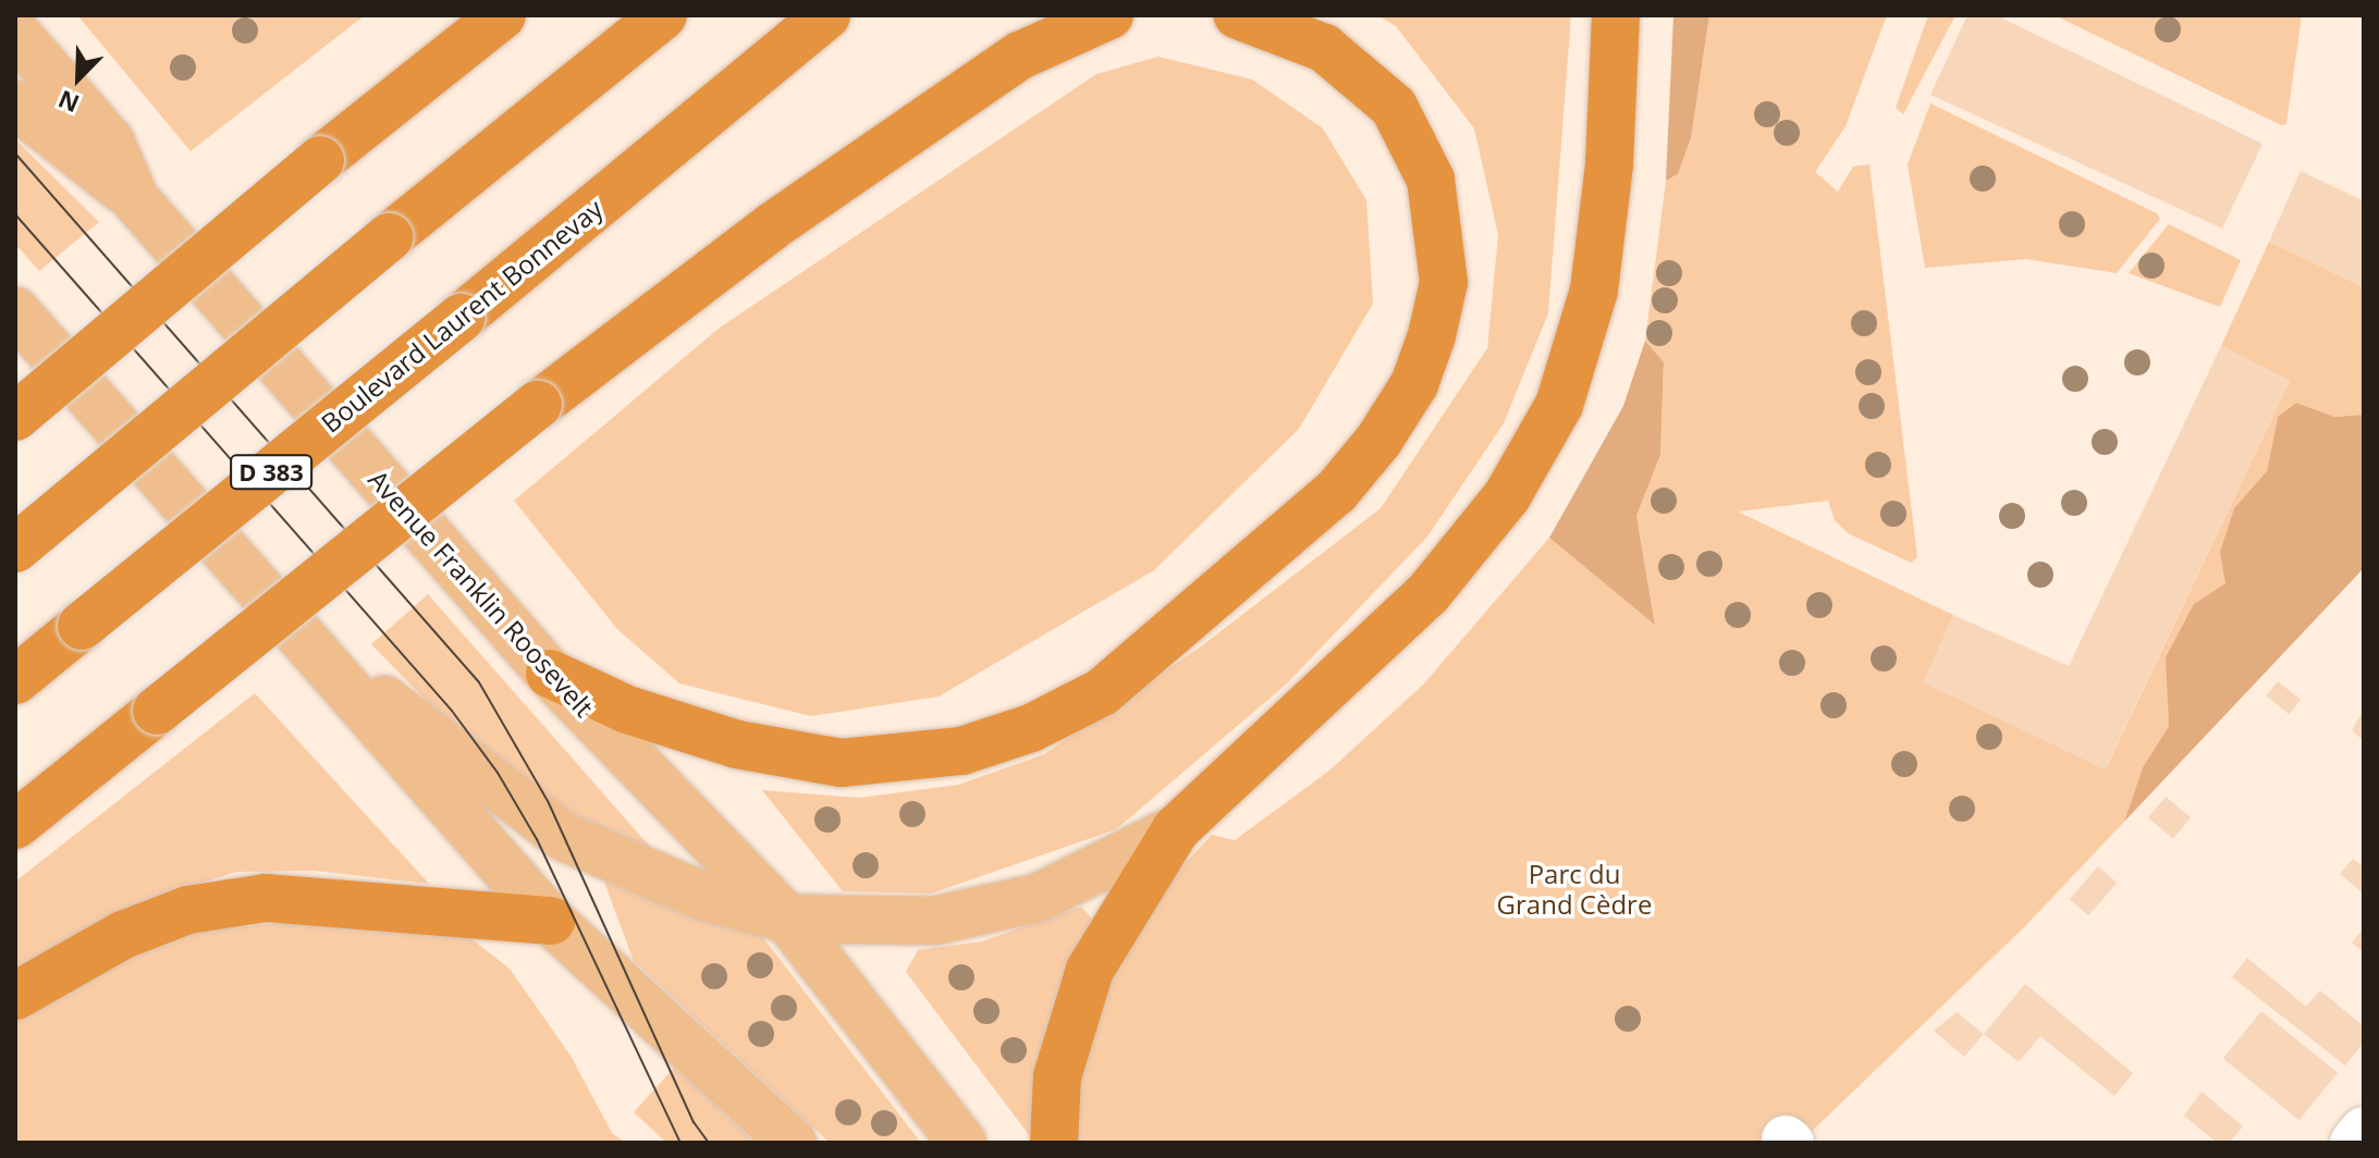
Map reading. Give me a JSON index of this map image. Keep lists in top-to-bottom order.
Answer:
{
  "streets": {
    "highway": ["Boulevard Laurent Bonnevay", "D 383"],
    "main road": ["Avenue Franklin Roosevelt"]
  },
  "parks": ["Parc du Grand Cèdre"],
  "north": "bottom left"
}
